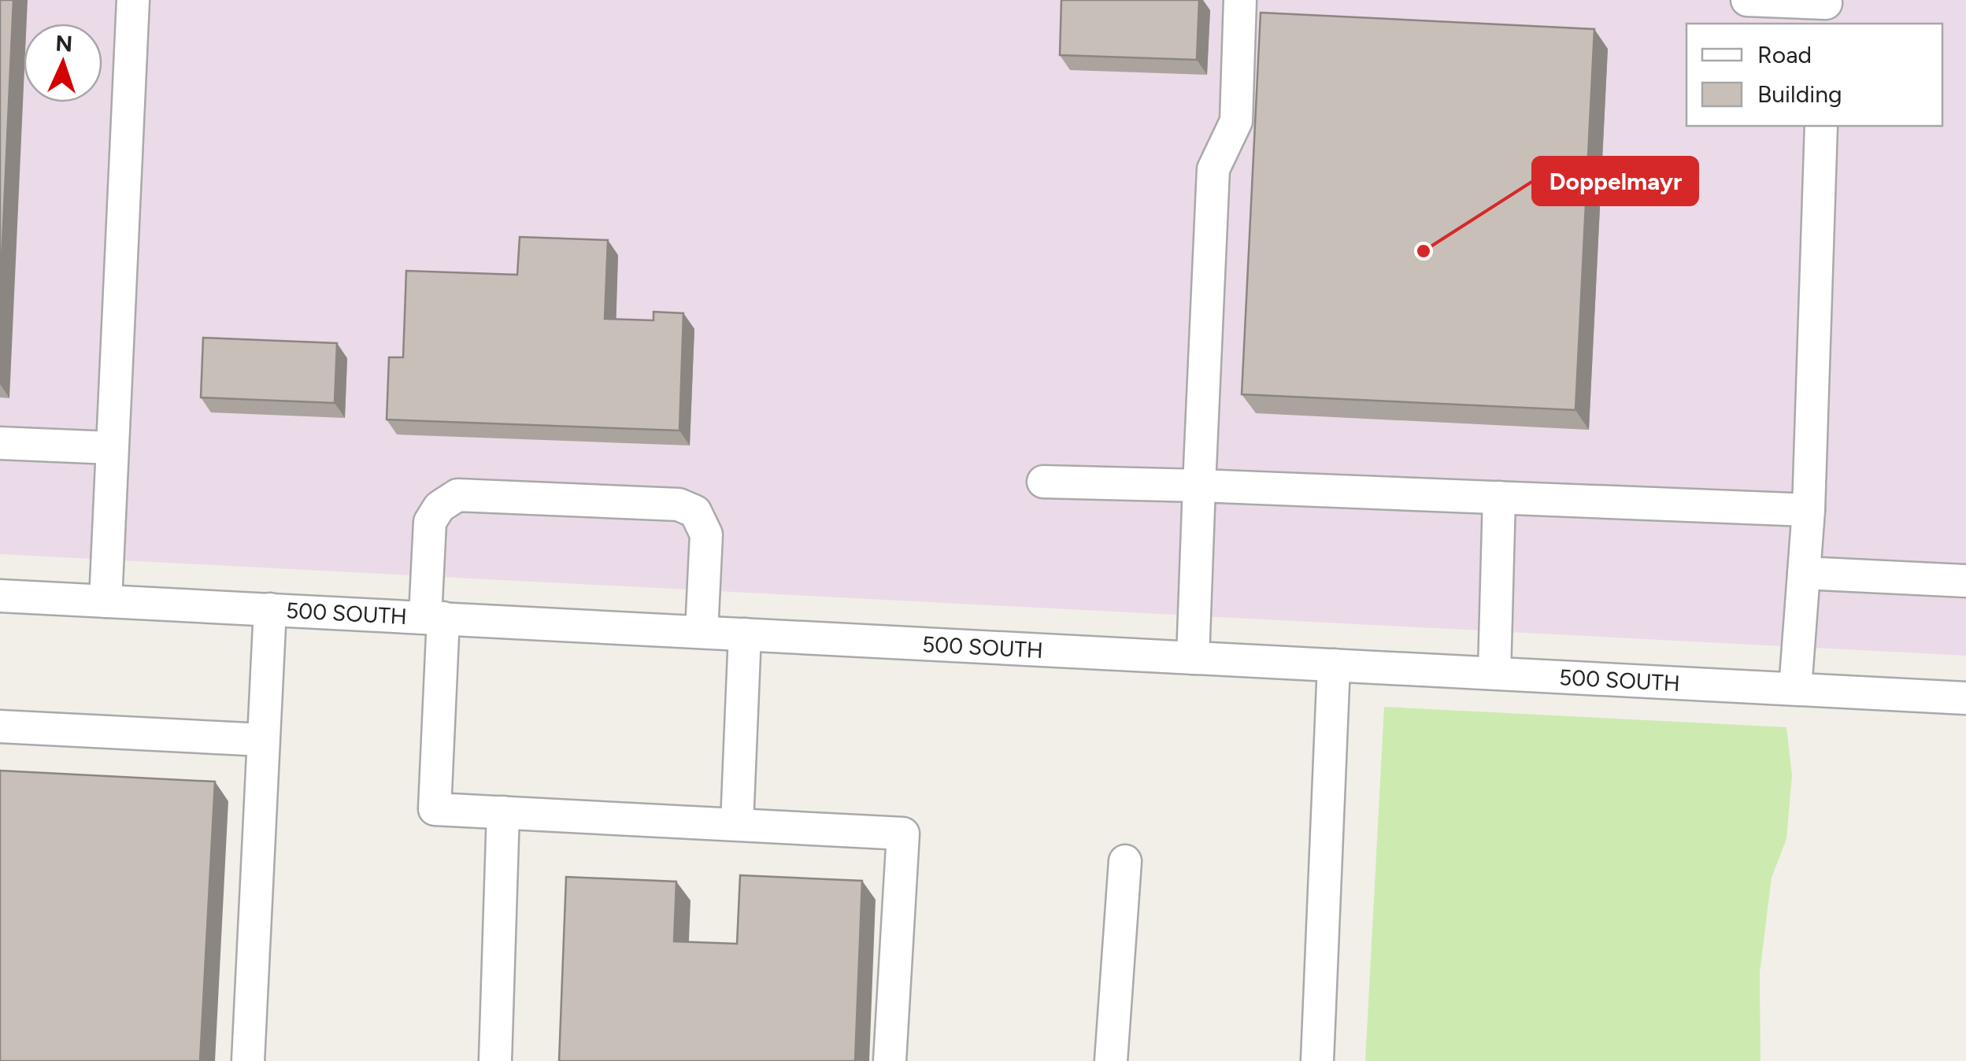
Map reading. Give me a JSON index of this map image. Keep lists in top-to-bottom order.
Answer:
{
  "streets": {
    "street": ["500 SOUTH"]
  },
  "places": ["Doppelmayr"],
  "legend": ["Road", "Building"],
  "north": "top"
}
